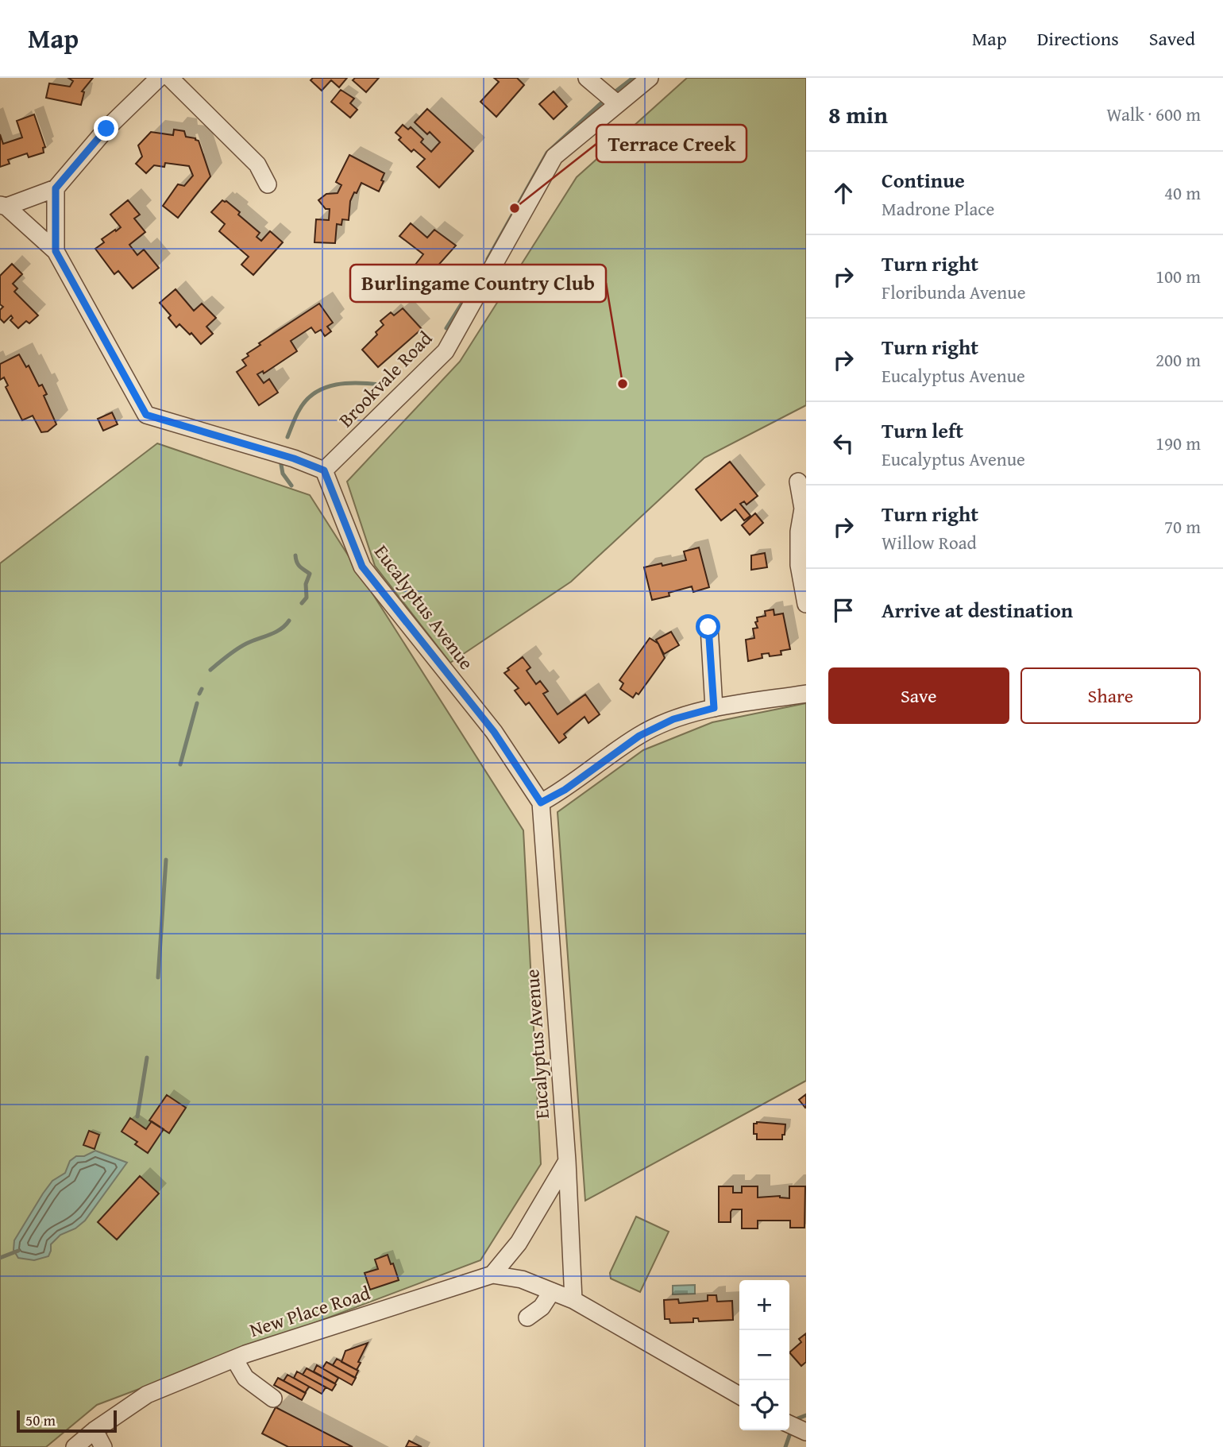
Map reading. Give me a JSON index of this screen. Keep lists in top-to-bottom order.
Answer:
{
  "streets": {
    "street": ["Brookvale Road", "Eucalyptus Avenue", "New Place Road"]
  },
  "crossings": [
    ["Brookvale Road", "Eucalyptus Avenue"],
    ["Eucalyptus Avenue", "New Place Road"]
  ],
  "places": ["Terrace Creek", "Burlingame Country Club"],
  "scale_bar": "50 m",
  "page": {
    "header": "Map",
    "nav": ["Map", "Directions", "Saved"],
    "heading": ["8 min", "Walk · 600 m"],
    "list": [
      ["Continue", "Madrone Place", "40 m"],
      ["Turn right", "Floribunda Avenue", "100 m"],
      ["Turn right", "Eucalyptus Avenue", "200 m"],
      ["Turn left", "Eucalyptus Avenue", "190 m"],
      ["Turn right", "Willow Road", "70 m"],
      "Arrive at destination"
    ],
    "buttons": ["Save", "Share"],
    "map_buttons": ["+", "−"],
    "scale": "50 m"
  }
}
